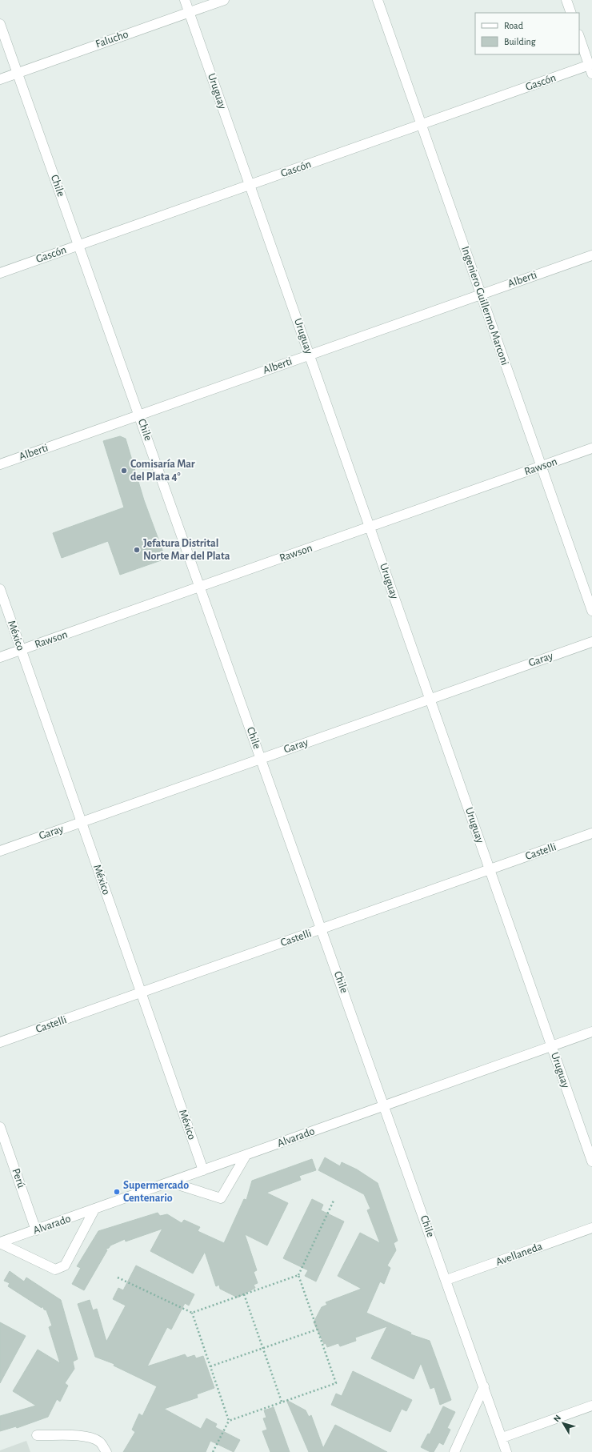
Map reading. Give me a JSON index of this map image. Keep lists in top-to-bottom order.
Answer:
{
  "streets": {
    "street": [
      "Falucho",
      "Gascón",
      "Uruguay",
      "Chile",
      "Alberti",
      "Ingeniero Guillermo Marconi",
      "Rawson",
      "México",
      "Garay",
      "Castelli",
      "Alvarado",
      "Perú",
      "Avellaneda"
    ]
  },
  "crossings": [
    ["Falucho", "Uruguay"],
    ["Falucho", "Chile"],
    ["Gascón", "Uruguay"],
    ["Gascón", "Chile"],
    ["Gascón", "Ingeniero Guillermo Marconi"],
    ["Uruguay", "Alberti"],
    ["Uruguay", "Rawson"],
    ["Uruguay", "Garay"],
    ["Uruguay", "Castelli"],
    ["Uruguay", "Alvarado"],
    ["Chile", "Alberti"],
    ["Chile", "Rawson"],
    ["Chile", "Garay"],
    ["Chile", "Castelli"],
    ["Chile", "Alvarado"],
    ["Chile", "Avellaneda"],
    ["Alberti", "Ingeniero Guillermo Marconi"],
    ["Ingeniero Guillermo Marconi", "Rawson"],
    ["Rawson", "México"],
    ["México", "Garay"],
    ["México", "Castelli"],
    ["México", "Alvarado"],
    ["Alvarado", "Perú"]
  ],
  "places": ["Comisaría Mar del Plata 4°", "Jefatura Distrital Norte Mar del Plata", "Supermercado Centenario"],
  "legend": ["Road", "Building"],
  "north": "top left"
}
